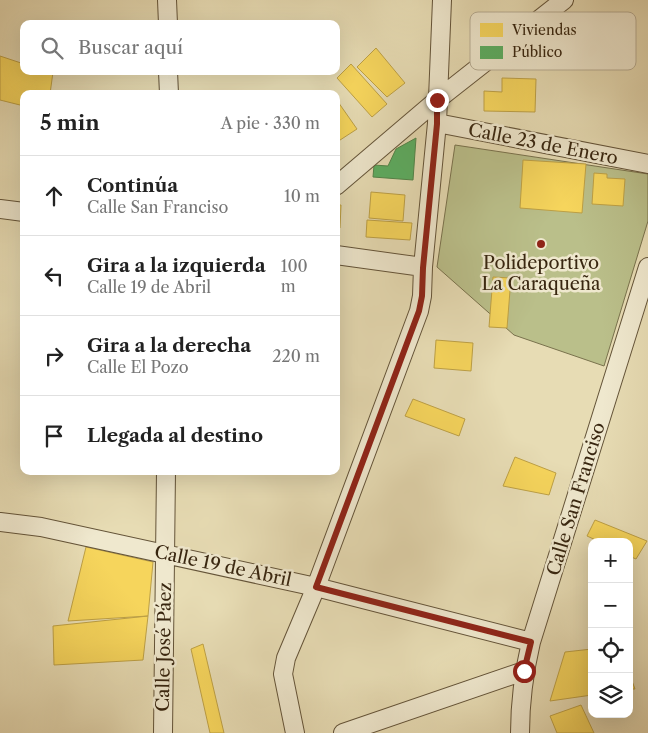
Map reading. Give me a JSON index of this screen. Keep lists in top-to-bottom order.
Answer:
{
  "streets": {
    "street": [
      "Calle 23 de Enero",
      "Calle San Franciso",
      "Calle 19 de Abril",
      "Calle José Páez"
    ]
  },
  "crossings": [
    ["Calle San Franciso", "Calle 19 de Abril"],
    ["Calle 19 de Abril", "Calle José Páez"]
  ],
  "places": ["Polideportivo La Caraqueña"],
  "legend": ["Viviendas", "Público"],
  "page": {
    "search": "Buscar aquí",
    "heading": ["5 min", "A pie · 330 m"],
    "list": [
      ["Continúa", "Calle San Franciso", "10 m"],
      ["Gira a la izquierda", "Calle 19 de Abril", "100 m"],
      ["Gira a la derecha", "Calle El Pozo", "220 m"],
      "Llegada al destino"
    ],
    "map_buttons": ["+", "−"]
  }
}
